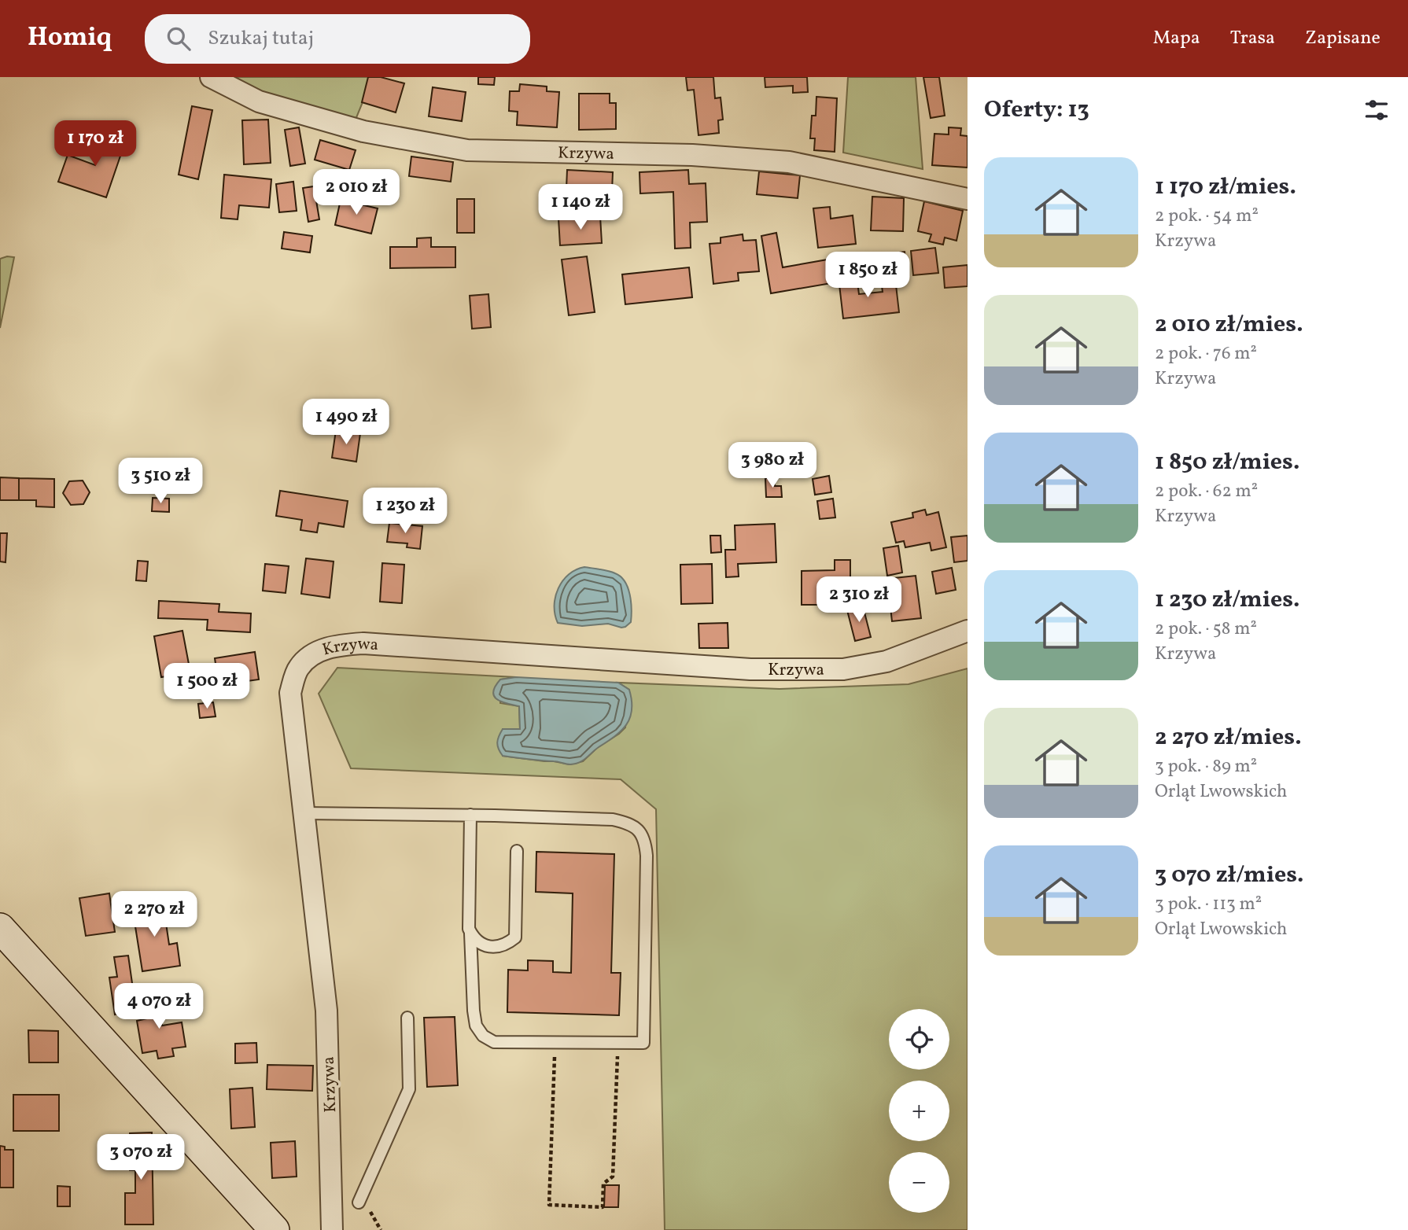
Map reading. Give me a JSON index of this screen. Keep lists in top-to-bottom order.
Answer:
{
  "streets": {
    "street": ["Krzywa"]
  },
  "page": {
    "header": "Homiq",
    "search": "Szukaj tutaj",
    "nav": ["Mapa", "Trasa", "Zapisane"],
    "heading": "Oferty: 13",
    "price": [
      "1 170 zł",
      "2 010 zł",
      "1 140 zł",
      "1 850 zł",
      "1 490 zł",
      "3 980 zł",
      "3 510 zł",
      "1 230 zł",
      "2 310 zł",
      "1 500 zł",
      "2 270 zł",
      "4 070 zł",
      "3 070 zł"
    ],
    "list": [
      {
        "name": "1 170 zł/mies.",
        "note": "2 pok. · 54 m² · Krzywa"
      },
      {
        "name": "2 010 zł/mies.",
        "note": "2 pok. · 76 m² · Krzywa"
      },
      {
        "name": "1 850 zł/mies.",
        "note": "2 pok. · 62 m² · Krzywa"
      },
      {
        "name": "1 230 zł/mies.",
        "note": "2 pok. · 58 m² · Krzywa"
      },
      {
        "name": "2 270 zł/mies.",
        "note": "3 pok. · 89 m² · Orląt Lwowskich"
      },
      {
        "name": "3 070 zł/mies.",
        "note": "3 pok. · 113 m² · Orląt Lwowskich"
      }
    ],
    "map_buttons": ["+", "−"]
  }
}
